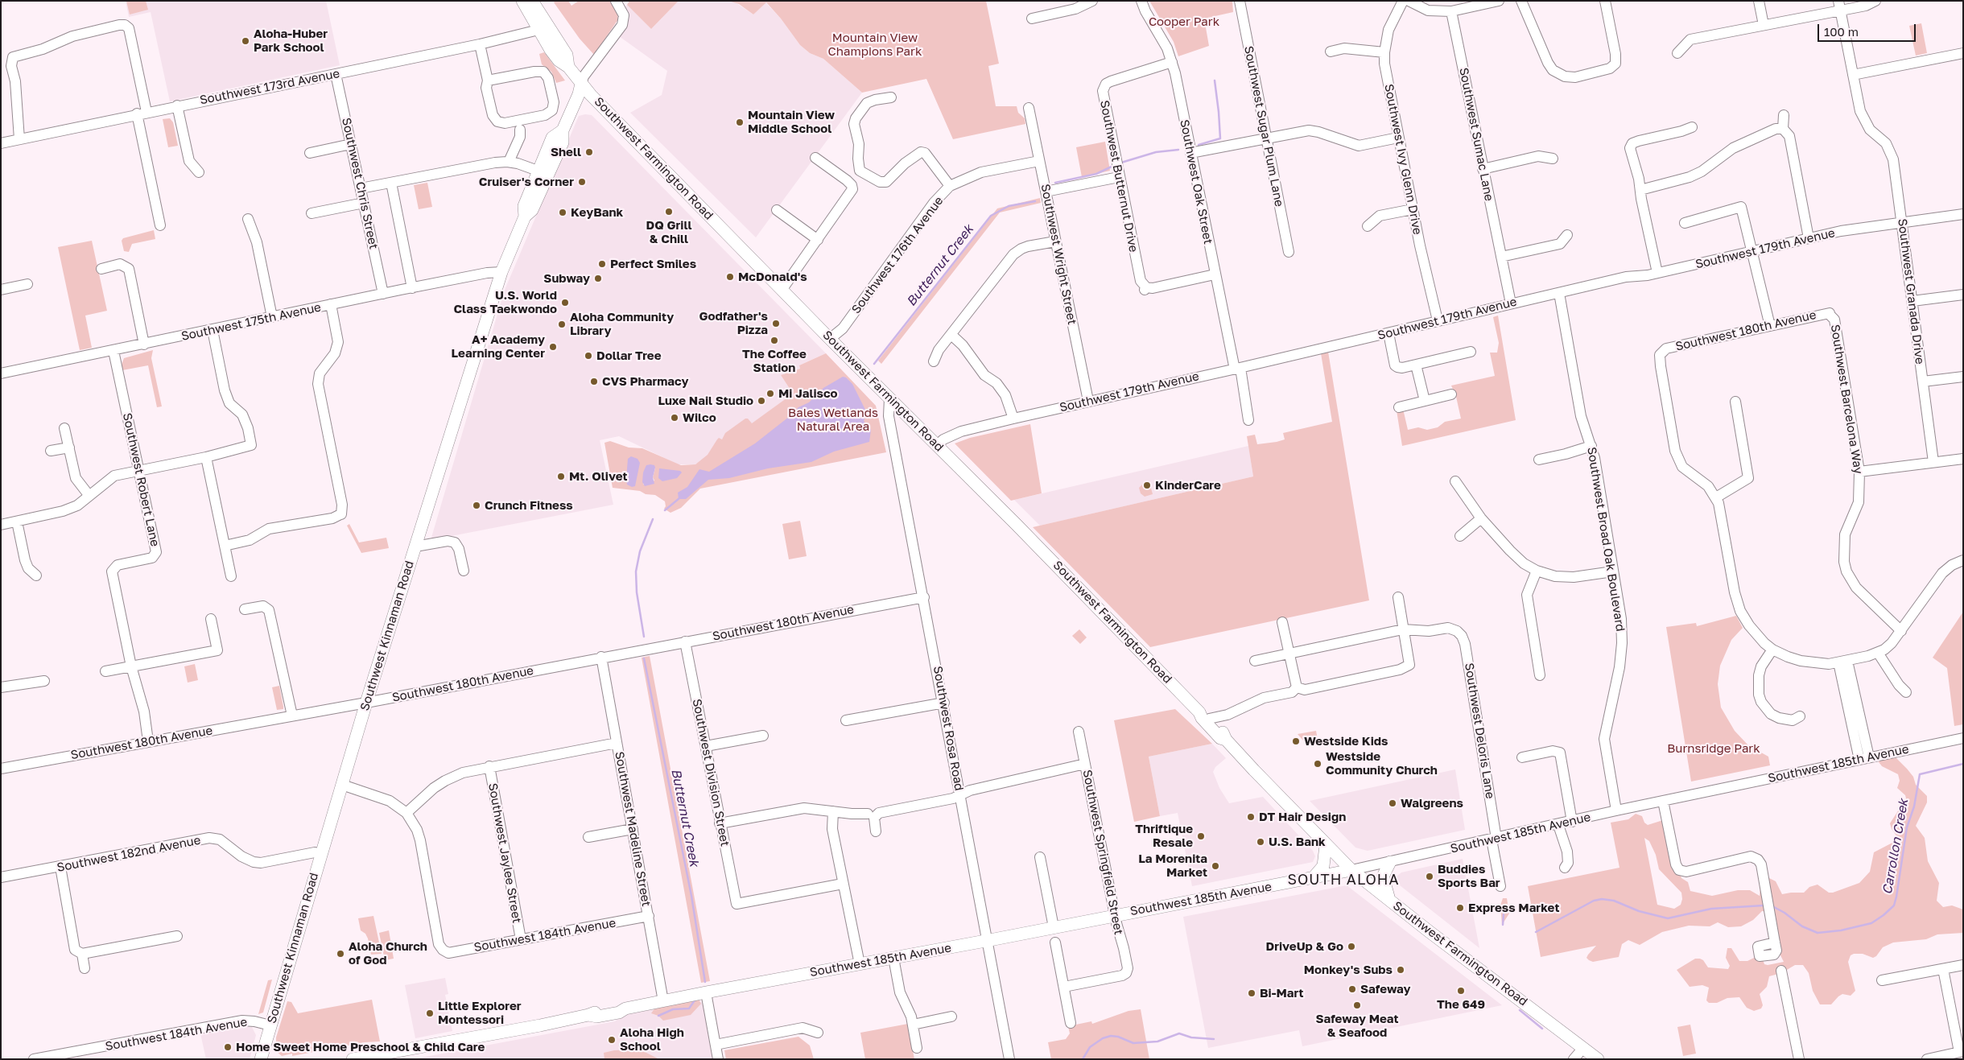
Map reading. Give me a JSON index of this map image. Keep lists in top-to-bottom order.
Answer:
{
  "streets": {
    "main road": ["Southwest Farmington Road", "Southwest Kinnaman Road", "Southwest 185th Avenue"],
    "street": [
      "Southwest 173rd Avenue",
      "Southwest Sugar Plum Lane",
      "Southwest Sumac Lane",
      "Southwest Ivy Glenn Drive",
      "Southwest Butternut Drive",
      "Southwest Oak Street",
      "Southwest Chris Street",
      "Southwest 179th Avenue",
      "Southwest Wright Street",
      "Southwest 176th Avenue",
      "Southwest Granada Drive",
      "Southwest 175th Avenue",
      "Southwest 180th Avenue",
      "Southwest Barcelona Way",
      "Southwest Robert Lane",
      "Southwest Broad Oak Boulevard",
      "Southwest Rosa Road",
      "Southwest Deloris Lane",
      "Southwest Division Street",
      "Southwest Madeline Street",
      "Southwest Springfield Street",
      "Southwest Jaylee Street",
      "Southwest 182nd Avenue",
      "Southwest 184th Avenue"
    ]
  },
  "crossings": [
    ["Southwest 173rd Avenue", "Southwest Farmington Road"],
    ["Southwest 173rd Avenue", "Southwest Chris Street"],
    ["Southwest Sumac Lane", "Southwest 179th Avenue"],
    ["Southwest Farmington Road", "Southwest 179th Avenue"],
    ["Southwest Farmington Road", "Southwest 176th Avenue"],
    ["Southwest Farmington Road", "Southwest Kinnaman Road"],
    ["Southwest Farmington Road", "Southwest Rosa Road"],
    ["Southwest Farmington Road", "Southwest 185th Avenue"],
    ["Southwest Ivy Glenn Drive", "Southwest 179th Avenue"],
    ["Southwest Butternut Drive", "Southwest Oak Street"],
    ["Southwest Oak Street", "Southwest 179th Avenue"],
    ["Southwest Chris Street", "Southwest 175th Avenue"],
    ["Southwest 179th Avenue", "Southwest Wright Street"],
    ["Southwest 179th Avenue", "Southwest Granada Drive"],
    ["Southwest 179th Avenue", "Southwest Broad Oak Boulevard"],
    ["Southwest Wright Street", "Southwest 176th Avenue"],
    ["Southwest 175th Avenue", "Southwest Robert Lane"],
    ["Southwest 175th Avenue", "Southwest Kinnaman Road"],
    ["Southwest 180th Avenue", "Southwest Barcelona Way"],
    ["Southwest 180th Avenue", "Southwest Robert Lane"],
    ["Southwest 180th Avenue", "Southwest Kinnaman Road"],
    ["Southwest 180th Avenue", "Southwest Rosa Road"],
    ["Southwest 180th Avenue", "Southwest Division Street"],
    ["Southwest 180th Avenue", "Southwest Madeline Street"],
    ["Southwest Broad Oak Boulevard", "Southwest 185th Avenue"],
    ["Southwest Kinnaman Road", "Southwest 182nd Avenue"],
    ["Southwest Kinnaman Road", "Southwest 184th Avenue"],
    ["Southwest Rosa Road", "Southwest 185th Avenue"],
    ["Southwest Deloris Lane", "Southwest 185th Avenue"],
    ["Southwest 185th Avenue", "Southwest Madeline Street"],
    ["Southwest 185th Avenue", "Southwest Springfield Street"],
    ["Southwest Madeline Street", "Southwest 184th Avenue"],
    ["Southwest Jaylee Street", "Southwest 184th Avenue"]
  ],
  "districts": ["SOUTH ALOHA"],
  "water": ["Butternut Creek", "Carrollon Creek"],
  "parks": [
    "Cooper Park",
    "Mountain View Champions Park",
    "Bales Wetlands Natural Area",
    "Burnsridge Park"
  ],
  "places": [
    "Aloha-Huber Park School",
    "Mountain View Middle School",
    "Shell",
    "Cruiser's Corner",
    "DQ Grill & Chill",
    "KeyBank",
    "Perfect Smiles",
    "McDonald's",
    "Subway",
    "U.S. World Class Taekwondo",
    "Godfather's Pizza",
    "Aloha Community Library",
    "The Coffee Station",
    "A+ Academy Learning Center",
    "Dollar Tree",
    "CVS Pharmacy",
    "Mi Jalisco",
    "Luxe Nail Studio",
    "Wilco",
    "Mt. Olivet",
    "KinderCare",
    "Crunch Fitness",
    "Westside Kids",
    "Westside Community Church",
    "Walgreens",
    "DT Hair Design",
    "Thriftique Resale",
    "U.S. Bank",
    "La Morenita Market",
    "Buddies Sports Bar",
    "Express Market",
    "DriveUp & Go",
    "Aloha Church of God",
    "Monkey's Subs",
    "Safeway",
    "The 649",
    "Bi-Mart",
    "Safeway Meat & Seafood",
    "Little Explorer Montessori",
    "Aloha High School",
    "Home Sweet Home Preschool & Child Care"
  ],
  "scale_bar": "100 m"
}
